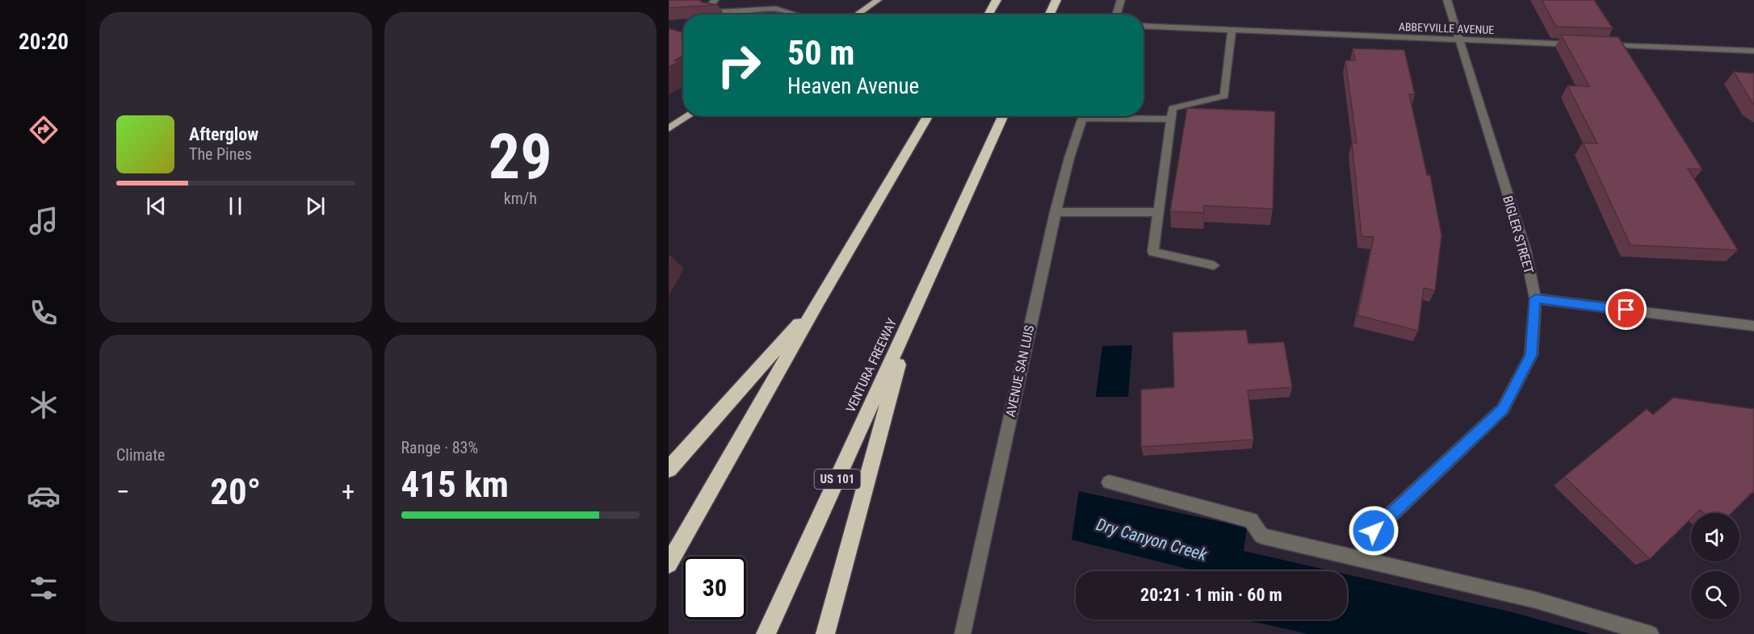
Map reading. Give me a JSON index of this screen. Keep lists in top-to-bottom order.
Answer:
{
  "streets": {
    "highway": ["VENTURA FREEWAY", "US 101"],
    "street": ["ABBEYVILLE AVENUE", "BIGLER STREET", "AVENUE SAN LUIS"]
  },
  "crossings": [
    ["ABBEYVILLE AVENUE", "BIGLER STREET"]
  ],
  "water": ["Dry Canyon Creek"],
  "page": {
    "tabs": "20:20",
    "tile": [
      ["29", "km/h"],
      "Climate",
      ["Range · 83%", "415 km"]
    ],
    "turn": ["50 m", "Heaven Avenue"],
    "song": ["Afterglow", "The Pines"],
    "heat": ["−", "20°", "+"],
    "limit": "30",
    "trip": "20:21 · 1 min · 60 m"
  }
}
